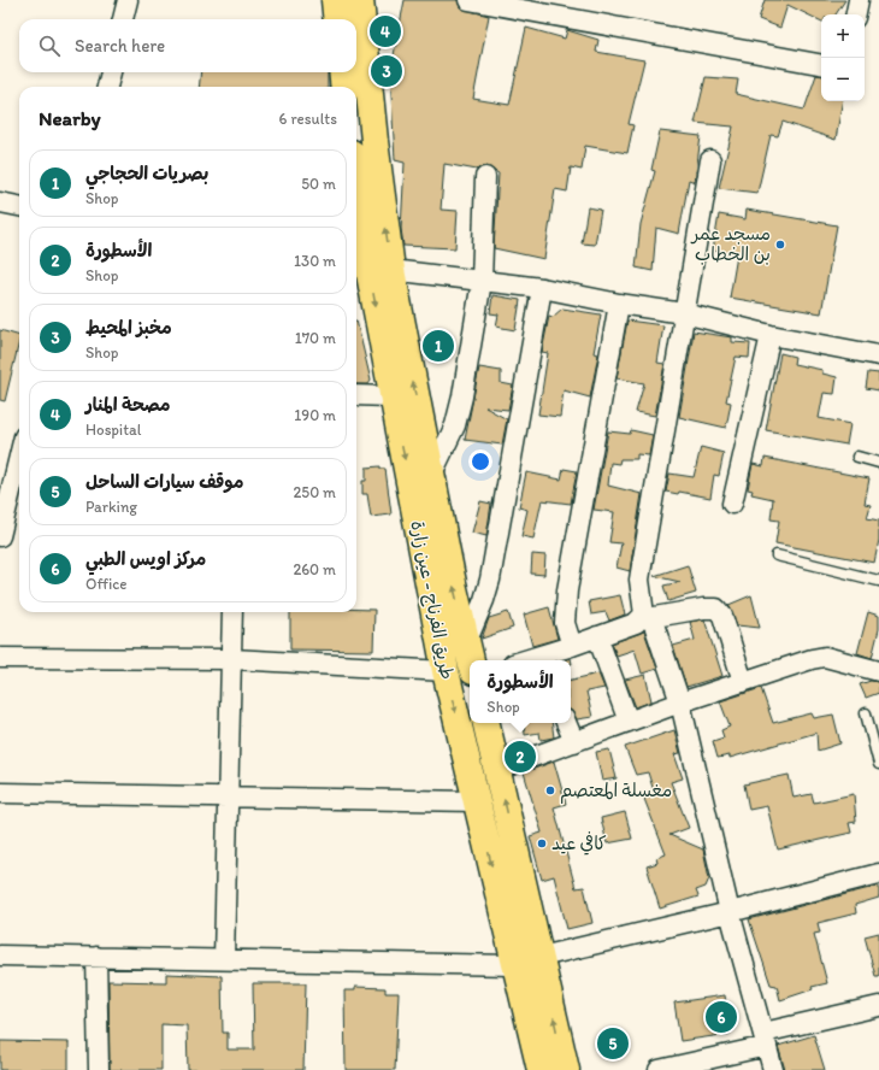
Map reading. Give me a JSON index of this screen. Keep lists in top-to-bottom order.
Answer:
{
  "streets": {
    "main road": ["طريق الفرناج - عين زارة"]
  },
  "places": ["مسجد عمر بن الخطاب", "مغسلة المعتصم", "كافي عيد"],
  "page": {
    "pins": [
      "4",
      "3",
      "1",
      "2",
      "6",
      "5"
    ],
    "map_buttons": ["+", "−"],
    "search": "Search here",
    "heading": ["Nearby", "6 results"],
    "list": [
      {
        "mark": "1",
        "name": "بصريات الحجاجي",
        "note": "Shop",
        "value": "50 m"
      },
      {
        "mark": "2",
        "name": "الأسطورة",
        "note": "Shop",
        "value": "130 m"
      },
      {
        "mark": "3",
        "name": "مخبز المحيط",
        "note": "Shop",
        "value": "170 m"
      },
      {
        "mark": "4",
        "name": "مصحة المنار",
        "note": "Hospital",
        "value": "190 m"
      },
      {
        "mark": "5",
        "name": "موقف سيارات الساحل",
        "note": "Parking",
        "value": "250 m"
      },
      {
        "mark": "6",
        "name": "مركز اويس الطبي",
        "note": "Office",
        "value": "260 m"
      }
    ],
    "popup": ["الأسطورة", "Shop"]
  }
}
